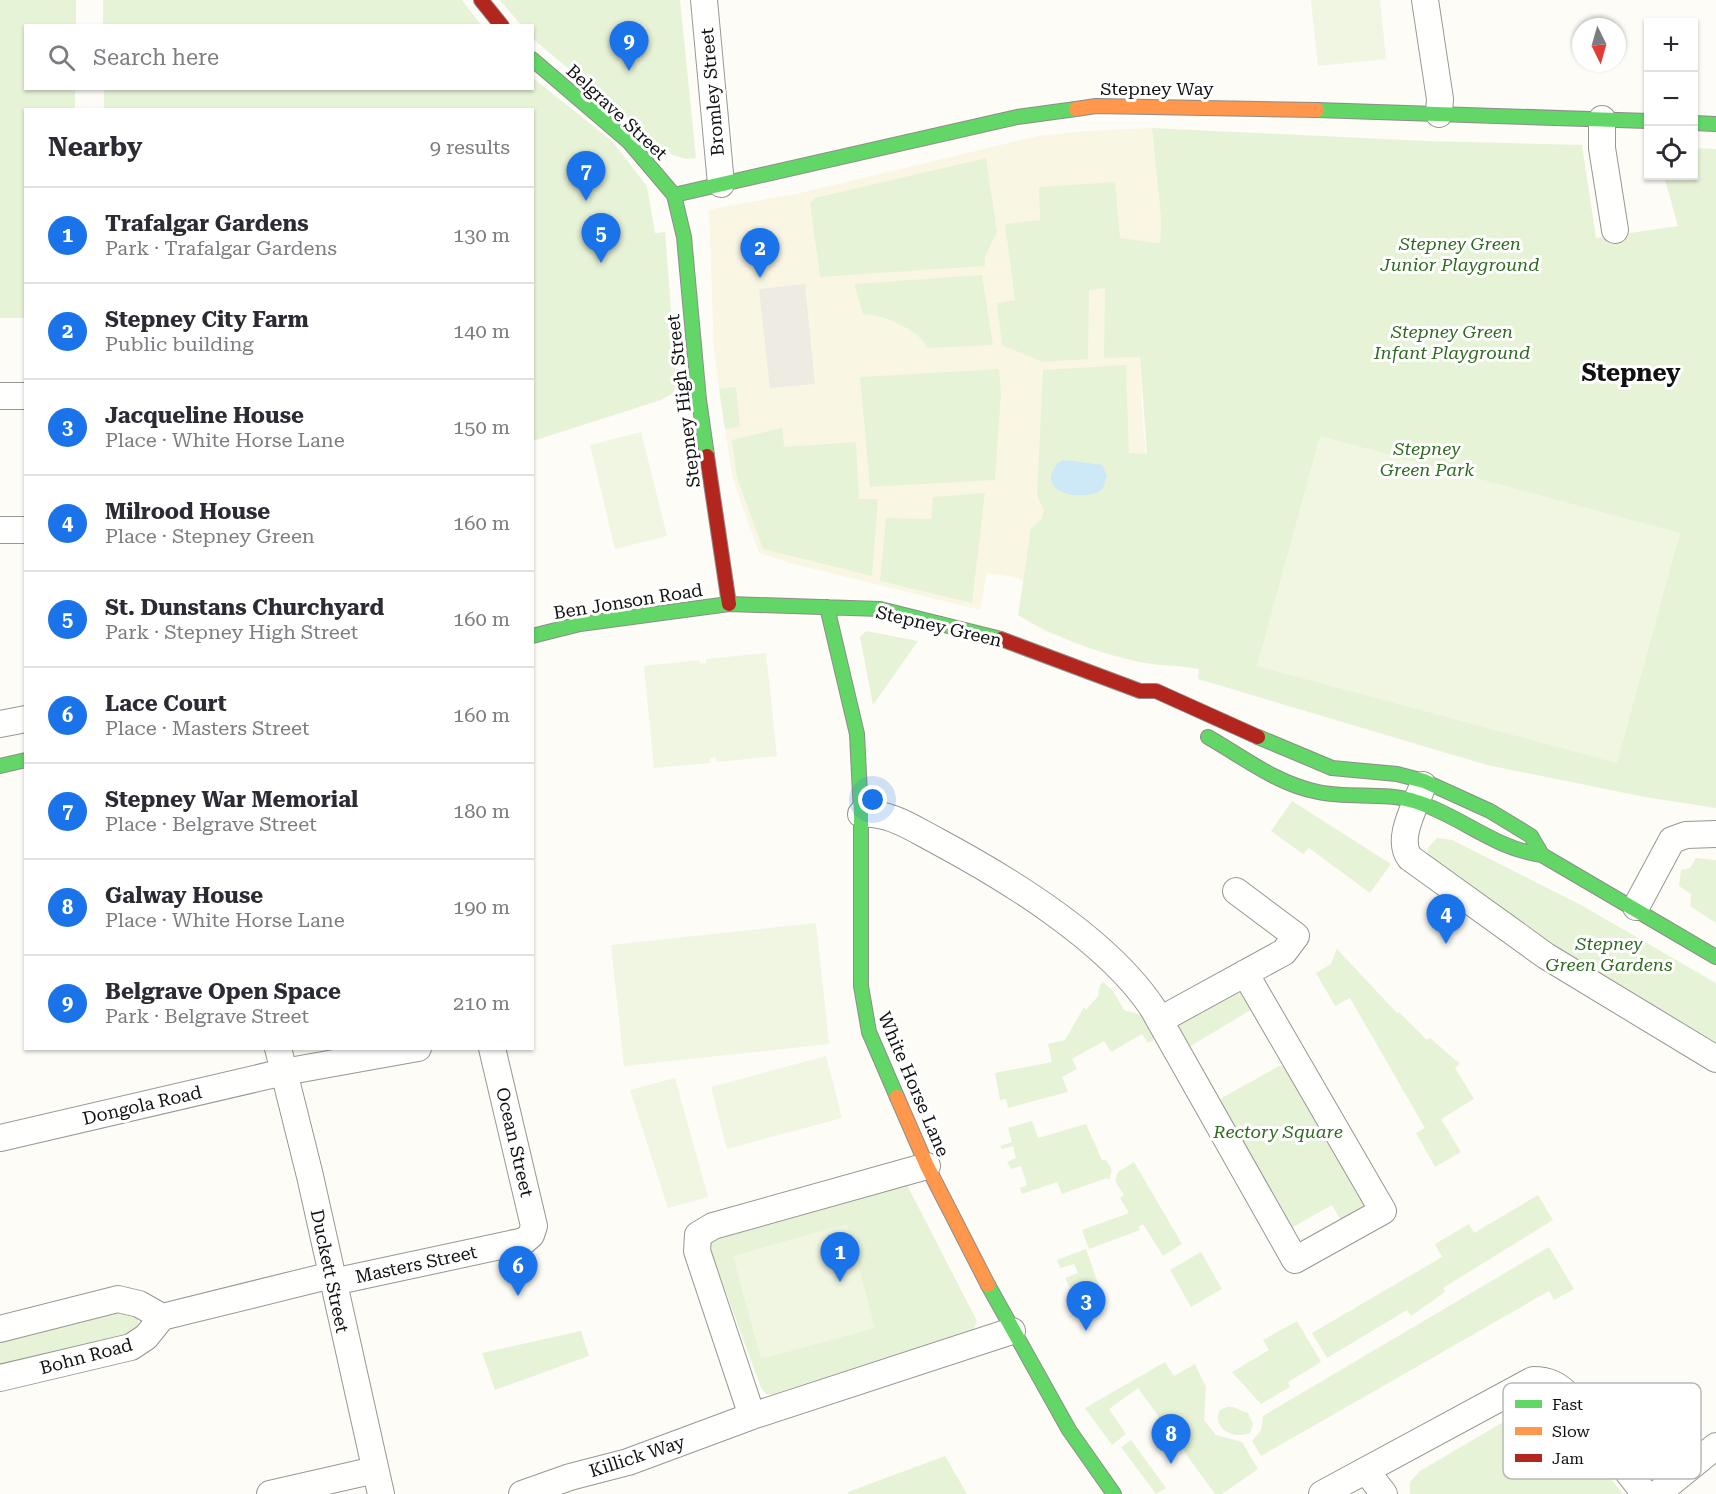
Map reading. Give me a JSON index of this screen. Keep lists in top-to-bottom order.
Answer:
{
  "streets": {
    "main road": [
      "Stepney Way",
      "Belgrave Street",
      "Stepney High Street",
      "Ben Jonson Road",
      "Stepney Green",
      "White Horse Lane"
    ],
    "street": [
      "Bromley Street",
      "Dongola Road",
      "Ocean Street",
      "Masters Street",
      "Duckett Street",
      "Bohn Road",
      "Killick Way"
    ]
  },
  "crossings": [
    ["Stepney Way", "Bromley Street"],
    ["Stepney Way", "Belgrave Street"],
    ["Stepney Way", "Stepney High Street"],
    ["Belgrave Street", "Stepney High Street"],
    ["Stepney High Street", "Ben Jonson Road"],
    ["Stepney High Street", "Stepney Green"],
    ["Ben Jonson Road", "Stepney Green"],
    ["Stepney Green", "White Horse Lane"],
    ["White Horse Lane", "Killick Way"],
    ["Dongola Road", "Duckett Street"],
    ["Ocean Street", "Masters Street"],
    ["Masters Street", "Duckett Street"]
  ],
  "districts": ["Stepney"],
  "parks": [
    "Stepney Green Junior Playground",
    "Stepney Green Infant Playground",
    "Stepney Green Park",
    "Stepney Green Gardens",
    "Rectory Square"
  ],
  "legend": ["Fast", "Slow", "Jam"],
  "north": "bottom",
  "page": {
    "map_buttons": ["+", "−"],
    "pins": [
      "9",
      "7",
      "5",
      "2",
      "4",
      "1",
      "6",
      "3",
      "8"
    ],
    "search": "Search here",
    "heading": ["Nearby", "9 results"],
    "list": [
      {
        "mark": "1",
        "name": "Trafalgar Gardens",
        "note": "Park · Trafalgar Gardens",
        "value": "130 m"
      },
      {
        "mark": "2",
        "name": "Stepney City Farm",
        "note": "Public building",
        "value": "140 m"
      },
      {
        "mark": "3",
        "name": "Jacqueline House",
        "note": "Place · White Horse Lane",
        "value": "150 m"
      },
      {
        "mark": "4",
        "name": "Milrood House",
        "note": "Place · Stepney Green",
        "value": "160 m"
      },
      {
        "mark": "5",
        "name": "St. Dunstans Churchyard",
        "note": "Park · Stepney High Street",
        "value": "160 m"
      },
      {
        "mark": "6",
        "name": "Lace Court",
        "note": "Place · Masters Street",
        "value": "160 m"
      },
      {
        "mark": "7",
        "name": "Stepney War Memorial",
        "note": "Place · Belgrave Street",
        "value": "180 m"
      },
      {
        "mark": "8",
        "name": "Galway House",
        "note": "Place · White Horse Lane",
        "value": "190 m"
      },
      {
        "mark": "9",
        "name": "Belgrave Open Space",
        "note": "Park · Belgrave Street",
        "value": "210 m"
      }
    ]
  }
}
